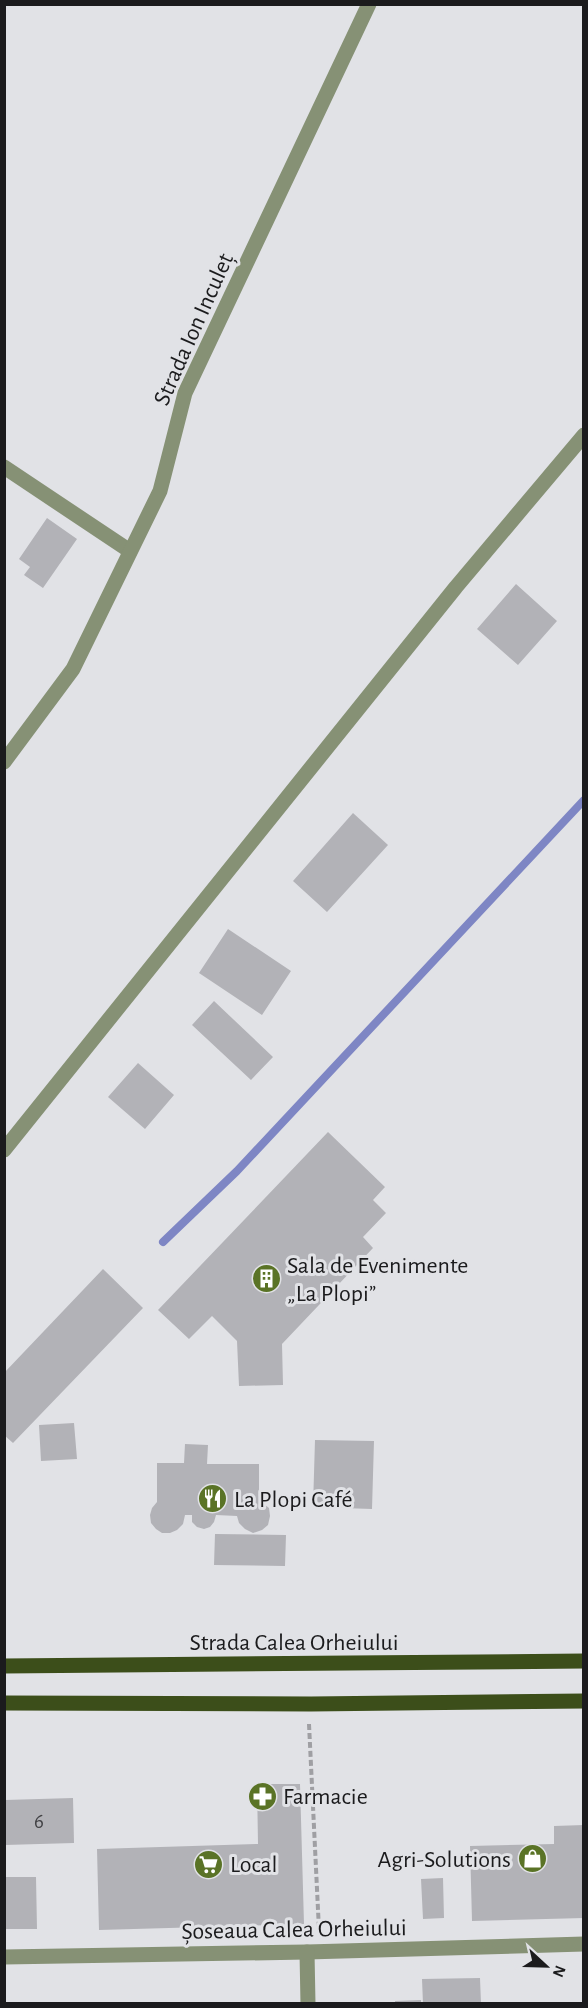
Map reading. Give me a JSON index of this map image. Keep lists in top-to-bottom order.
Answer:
{
  "streets": {
    "main road": ["Strada Calea Orheiului"],
    "street": ["Strada Ion Inculeț", "Șoseaua Calea Orheiului"]
  },
  "places": {
    "building": ["Sala de Evenimente „La Plopi”"],
    "restaurant": ["La Plopi Café"],
    "pharmacy": ["Farmacie"],
    "shop": ["Agri-Solutions"],
    "supermarket": ["Local"]
  },
  "house_numbers": ["6"],
  "north": "right"
}
